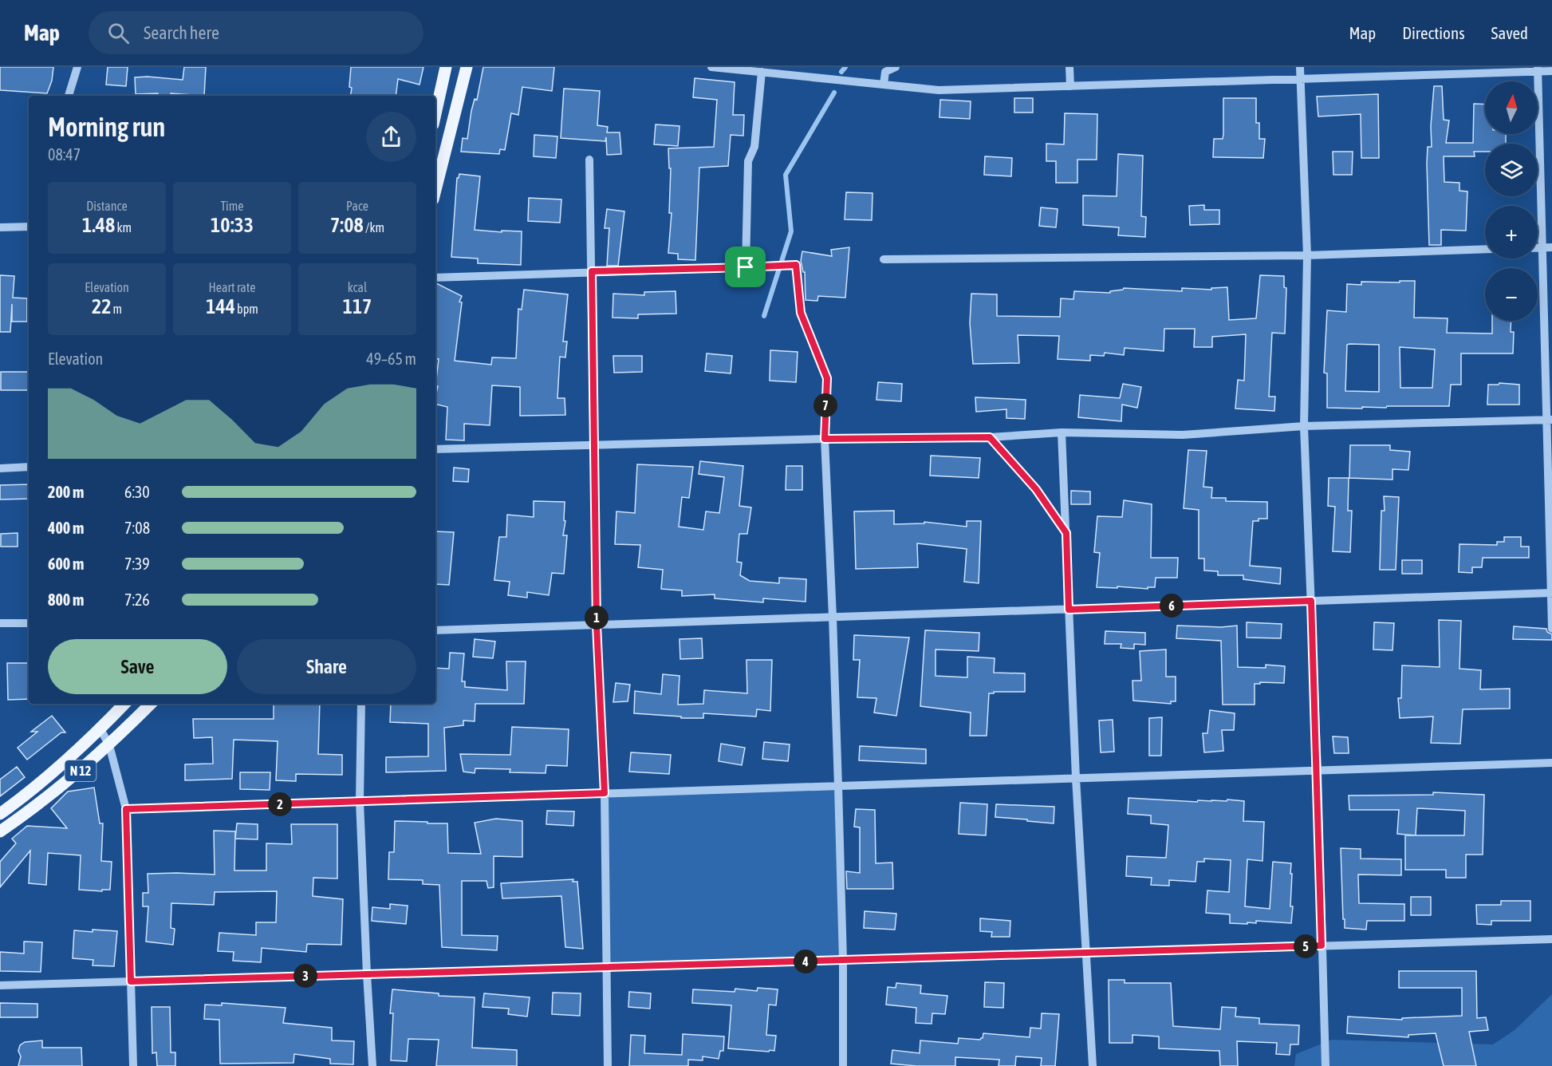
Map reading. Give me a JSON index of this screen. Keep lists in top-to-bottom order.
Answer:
{
  "streets": {
    "main road": ["N 12"]
  },
  "north": "top",
  "page": {
    "header": "Map",
    "search": "Search here",
    "nav": ["Map", "Directions", "Saved"],
    "map_buttons": ["+", "−"],
    "heading": ["Morning run", "08:47"],
    "stats": [
      ["Distance", "1.48 km"],
      ["Time", "10:33"],
      ["Pace", "7:08 /km"],
      ["Elevation", "22 m"],
      ["Heart rate", "144 bpm"],
      ["kcal", "117"]
    ],
    "chart": ["Elevation", "49–65 m"],
    "pins": [
      "7",
      "6",
      "1",
      "2",
      "5",
      "4",
      "3"
    ],
    "list": [
      {
        "name": "200 m",
        "note": "6:30"
      },
      {
        "name": "400 m",
        "note": "7:08"
      },
      {
        "name": "600 m",
        "note": "7:39"
      },
      {
        "name": "800 m",
        "note": "7:26"
      }
    ],
    "buttons": ["Save", "Share"]
  }
}
